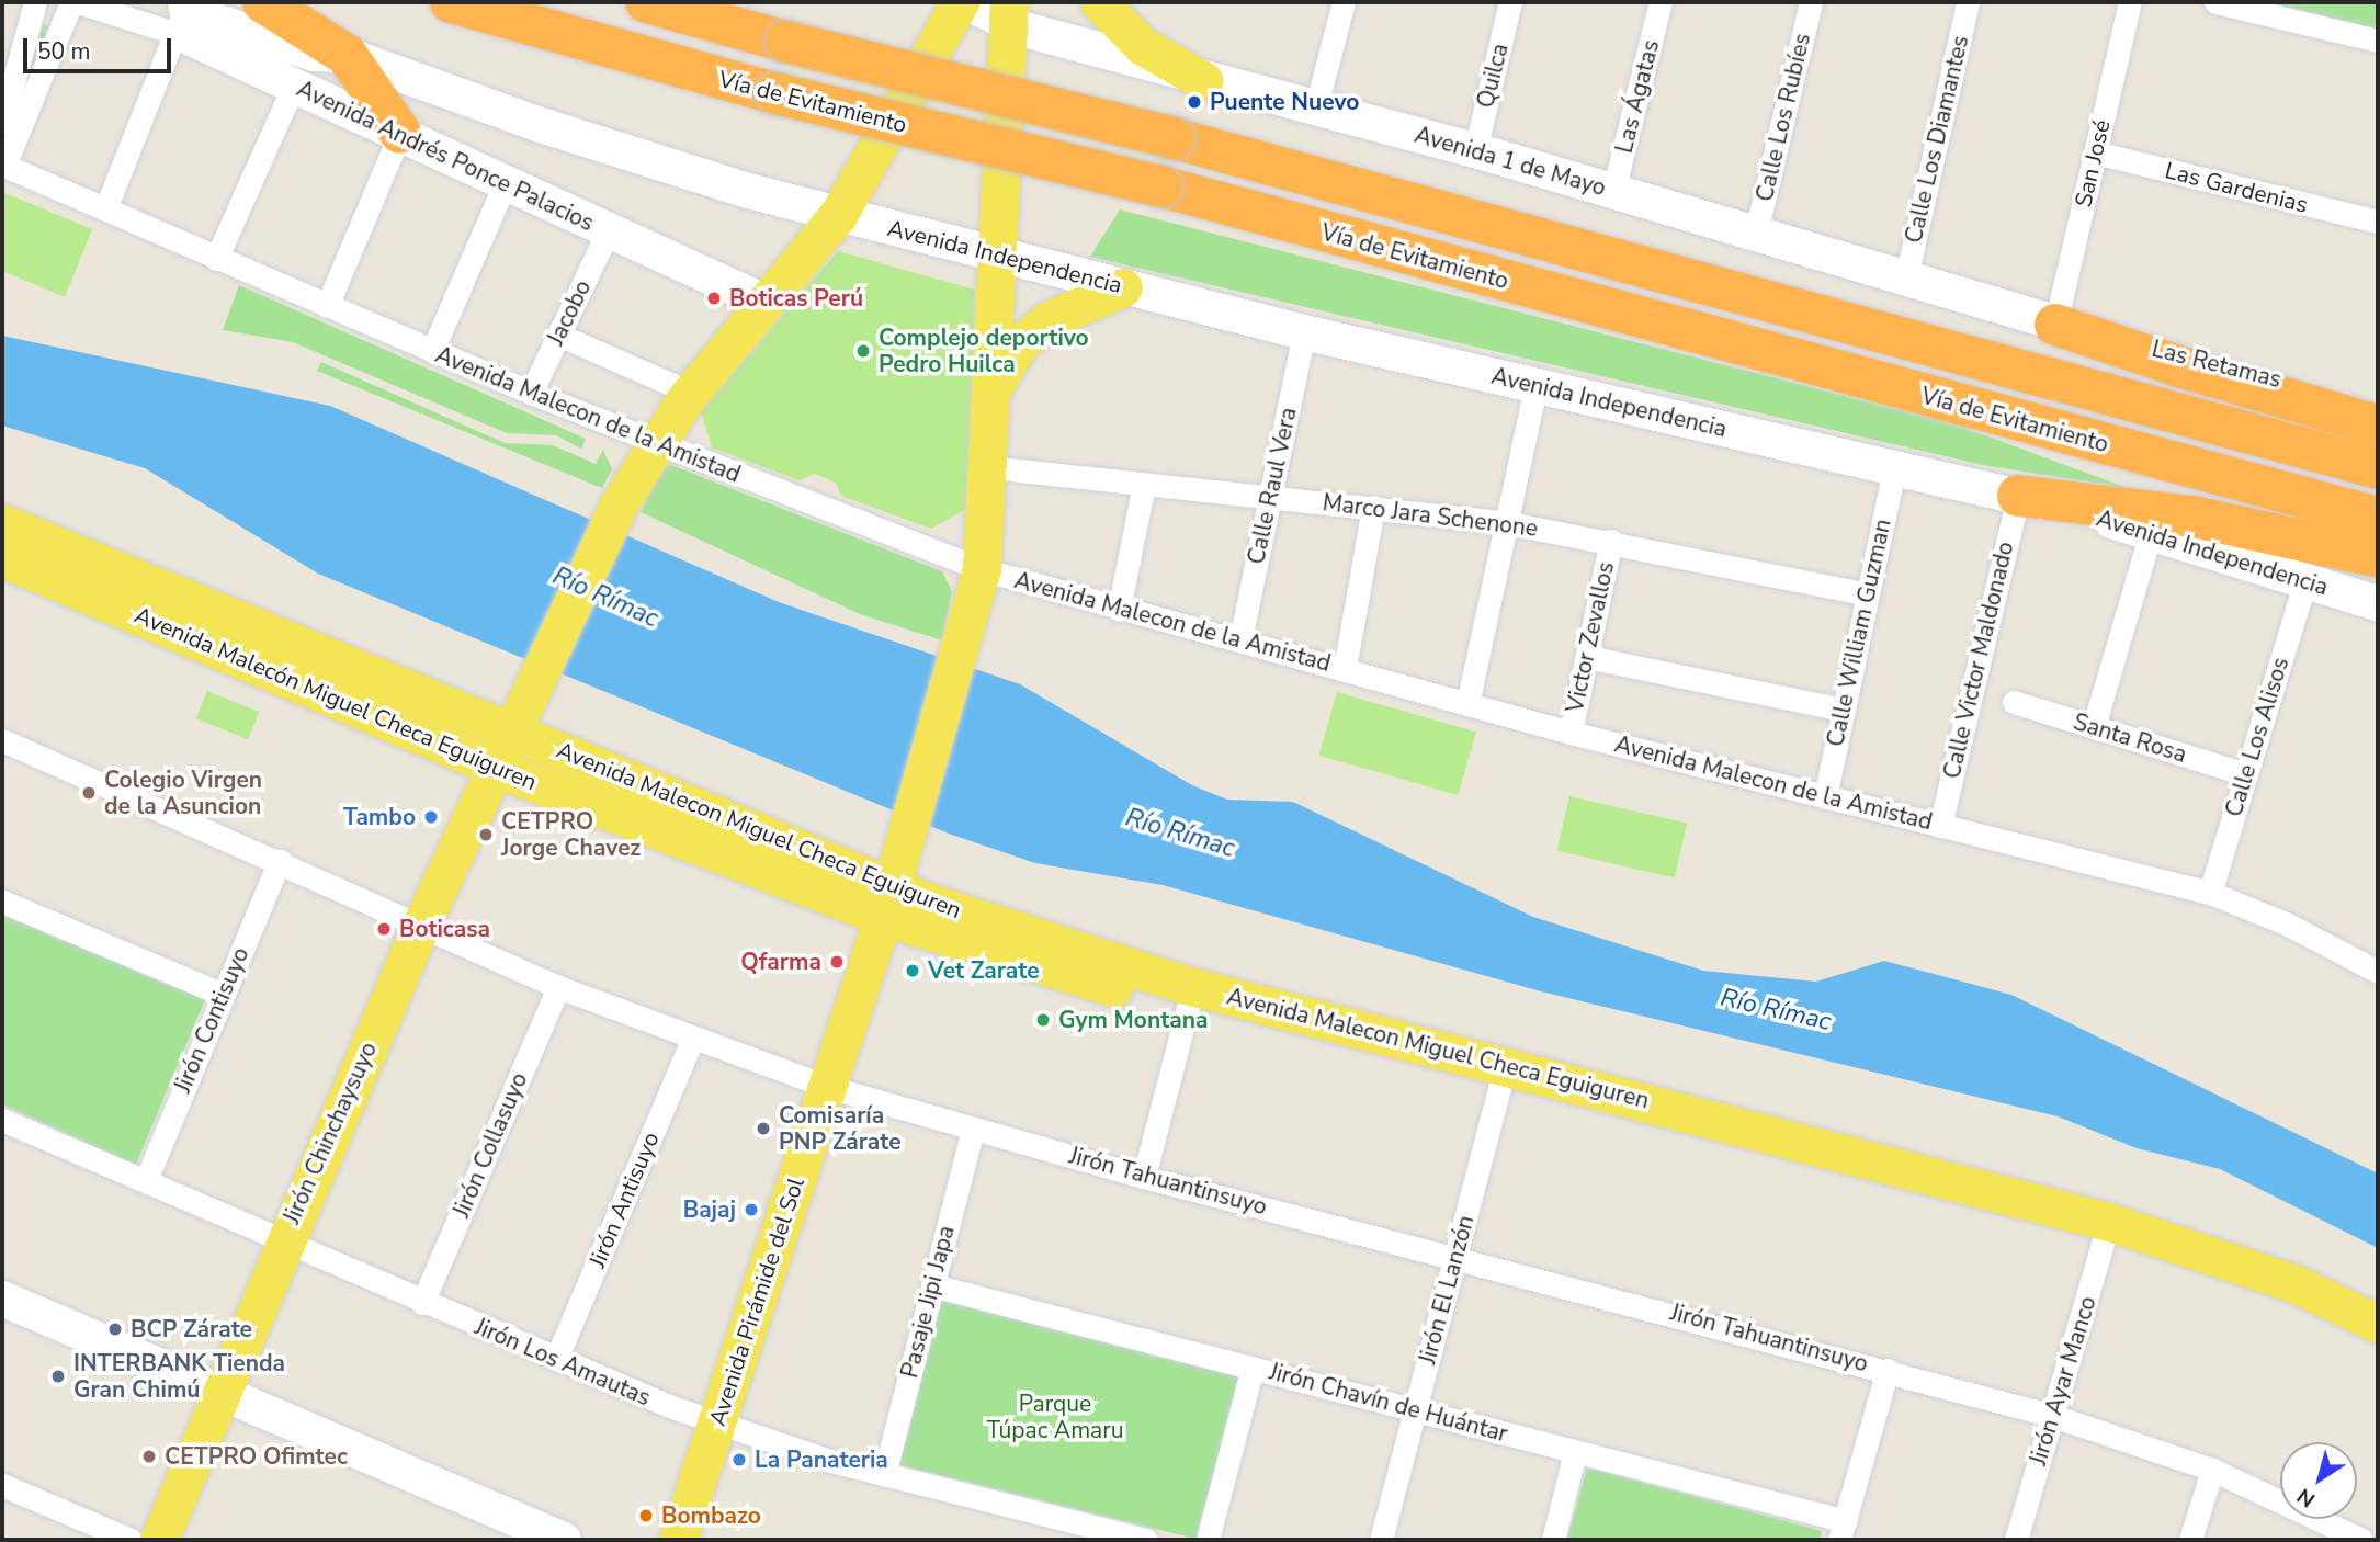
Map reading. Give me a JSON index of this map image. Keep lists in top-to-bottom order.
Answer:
{
  "streets": {
    "highway": ["Vía de Evitamiento"],
    "main road": [
      "Avenida Andrés Ponce Palacios",
      "Avenida 1 de Mayo",
      "Avenida Independencia",
      "Las Retamas",
      "Avenida Malecón Miguel Checa Eguiguren",
      "Avenida Malecon Miguel Checa Eguiguren",
      "Jirón Chinchaysuyo",
      "Avenida Pirámide del Sol"
    ],
    "street": [
      "Quilca",
      "Las Ágatas",
      "Calle Los Rubíes",
      "Calle Los Diamantes",
      "San José",
      "Las Gardenias",
      "Jacobo",
      "Avenida Malecon de la Amistad",
      "Calle Raul Vera",
      "Marco Jara Schenone",
      "Calle William Guzman",
      "Victor Zevallos",
      "Calle Victor Maldonado",
      "Calle Los Alisos",
      "Santa Rosa",
      "Jirón Contisuyo",
      "Jirón Collasuyo",
      "Jirón Tahuantinsuyo",
      "Jirón Antisuyo",
      "Jirón El Lanzón",
      "Pasaje Jipi Japa",
      "Jirón Los Amautas",
      "Jirón Ayar Manco",
      "Jirón Chavín de Huántar"
    ]
  },
  "crossings": [
    ["Quilca", "Avenida 1 de Mayo"],
    ["Las Ágatas", "Avenida 1 de Mayo"],
    ["Calle Los Rubíes", "Avenida 1 de Mayo"],
    ["Calle Los Diamantes", "Avenida 1 de Mayo"],
    ["Avenida Andrés Ponce Palacios", "Jacobo"],
    ["Avenida Andrés Ponce Palacios", "Jirón Chinchaysuyo"],
    ["Avenida 1 de Mayo", "San José"],
    ["Avenida 1 de Mayo", "Las Retamas"],
    ["Avenida 1 de Mayo", "Jirón Chinchaysuyo"],
    ["Avenida 1 de Mayo", "Avenida Pirámide del Sol"],
    ["San José", "Las Gardenias"],
    ["San José", "Las Retamas"],
    ["Avenida Independencia", "Calle Raul Vera"],
    ["Avenida Independencia", "Calle William Guzman"],
    ["Avenida Independencia", "Calle Victor Maldonado"],
    ["Avenida Independencia", "Calle Los Alisos"],
    ["Avenida Independencia", "Jirón Chinchaysuyo"],
    ["Avenida Independencia", "Avenida Pirámide del Sol"],
    ["Jacobo", "Avenida Malecon de la Amistad"],
    ["Avenida Malecon de la Amistad", "Calle Raul Vera"],
    ["Avenida Malecon de la Amistad", "Calle William Guzman"],
    ["Avenida Malecon de la Amistad", "Victor Zevallos"],
    ["Avenida Malecon de la Amistad", "Calle Victor Maldonado"],
    ["Avenida Malecon de la Amistad", "Calle Los Alisos"],
    ["Avenida Malecon de la Amistad", "Jirón Chinchaysuyo"],
    ["Avenida Malecon de la Amistad", "Avenida Pirámide del Sol"],
    ["Calle Raul Vera", "Marco Jara Schenone"],
    ["Marco Jara Schenone", "Calle William Guzman"],
    ["Marco Jara Schenone", "Victor Zevallos"],
    ["Marco Jara Schenone", "Avenida Pirámide del Sol"],
    ["Avenida Malecón Miguel Checa Eguiguren", "Avenida Malecon Miguel Checa Eguiguren"],
    ["Avenida Malecón Miguel Checa Eguiguren", "Jirón Chinchaysuyo"],
    ["Calle Los Alisos", "Santa Rosa"],
    ["Avenida Malecon Miguel Checa Eguiguren", "Jirón Chinchaysuyo"],
    ["Avenida Malecon Miguel Checa Eguiguren", "Jirón El Lanzón"],
    ["Avenida Malecon Miguel Checa Eguiguren", "Avenida Pirámide del Sol"],
    ["Avenida Malecon Miguel Checa Eguiguren", "Jirón Ayar Manco"],
    ["Jirón Contisuyo", "Jirón Tahuantinsuyo"],
    ["Jirón Contisuyo", "Jirón Los Amautas"],
    ["Jirón Chinchaysuyo", "Jirón Tahuantinsuyo"],
    ["Jirón Chinchaysuyo", "Jirón Los Amautas"],
    ["Jirón Collasuyo", "Jirón Tahuantinsuyo"],
    ["Jirón Collasuyo", "Jirón Los Amautas"],
    ["Jirón Tahuantinsuyo", "Jirón Antisuyo"],
    ["Jirón Tahuantinsuyo", "Jirón El Lanzón"],
    ["Jirón Tahuantinsuyo", "Avenida Pirámide del Sol"],
    ["Jirón Tahuantinsuyo", "Pasaje Jipi Japa"],
    ["Jirón Tahuantinsuyo", "Jirón Ayar Manco"],
    ["Jirón Antisuyo", "Jirón Los Amautas"],
    ["Jirón El Lanzón", "Jirón Chavín de Huántar"],
    ["Avenida Pirámide del Sol", "Jirón Los Amautas"],
    ["Pasaje Jipi Japa", "Jirón Los Amautas"],
    ["Pasaje Jipi Japa", "Jirón Chavín de Huántar"]
  ],
  "water": ["Río Rímac"],
  "parks": ["Parque Túpac Amaru"],
  "places": [
    "Puente Nuevo",
    "Boticas Perú",
    "Complejo deportivo Pedro Huilca",
    "Colegio Virgen de la Asuncion",
    "Tambo",
    "CETPRO Jorge Chavez",
    "Boticasa",
    "Qfarma",
    "Vet Zarate",
    "Gym Montana",
    "Comisaría PNP Zárate",
    "Bajaj",
    "BCP Zárate",
    "INTERBANK Tienda Gran Chimú",
    "CETPRO Ofimtec",
    "La Panateria",
    "Bombazo"
  ],
  "scale_bar": "50 m",
  "north": "bottom left"
}
